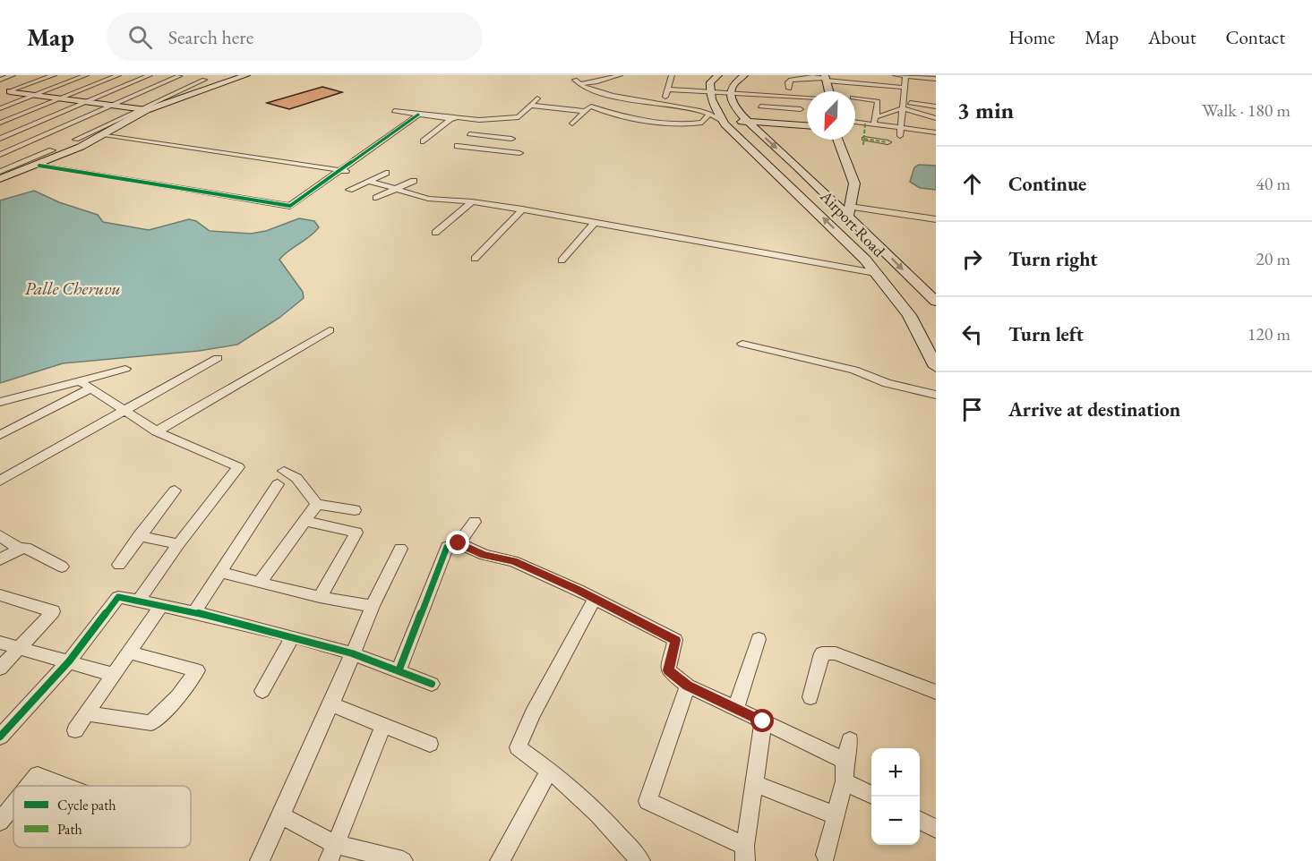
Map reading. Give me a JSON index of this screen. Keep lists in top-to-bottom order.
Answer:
{
  "streets": {
    "main road": ["Airport Road"]
  },
  "water": ["Palle Cheruvu"],
  "legend": ["Cycle path", "Path"],
  "north": "bottom left",
  "page": {
    "header": "Map",
    "search": "Search here",
    "nav": [
      "Home",
      "Map",
      "About",
      "Contact"
    ],
    "heading": ["3 min", "Walk · 180 m"],
    "list": [
      ["Continue", "40 m"],
      ["Turn right", "20 m"],
      ["Turn left", "120 m"],
      "Arrive at destination"
    ],
    "map_buttons": ["+", "−"]
  }
}
